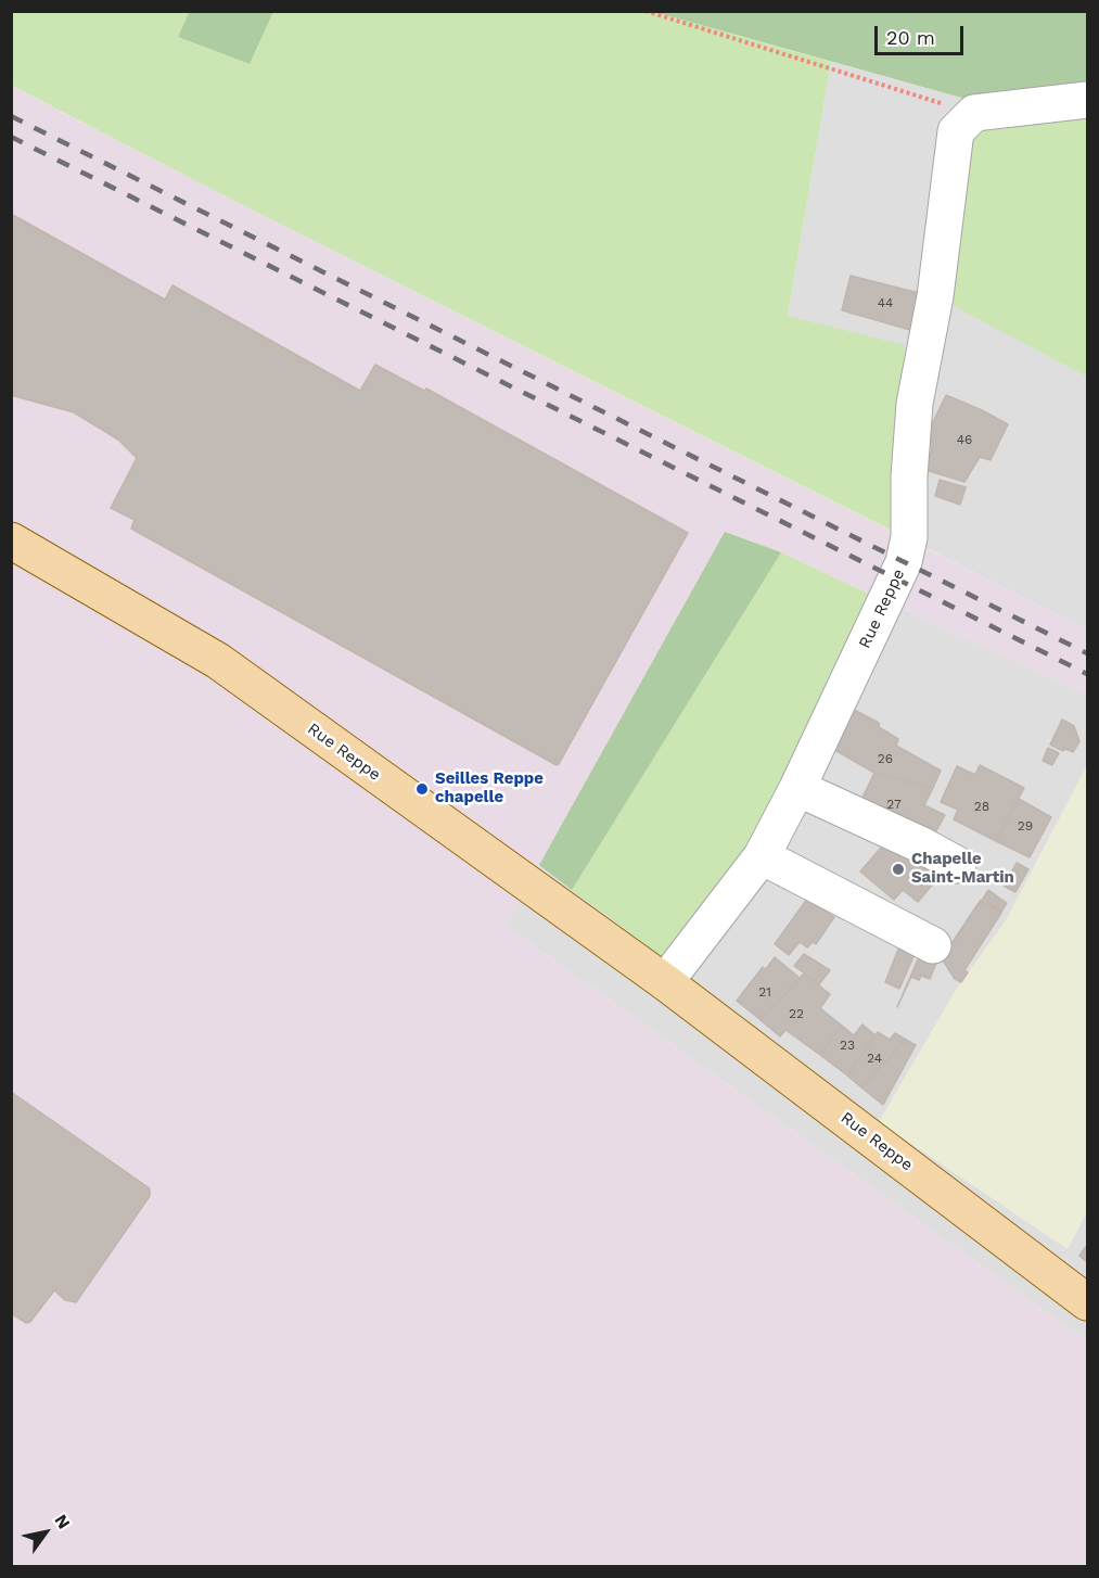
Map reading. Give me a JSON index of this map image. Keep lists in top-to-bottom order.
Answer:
{
  "streets": {
    "main road": ["Rue Reppe"]
  },
  "places": ["Seilles Reppe chapelle", "Chapelle Saint-Martin"],
  "house_numbers": [
    "44",
    "46",
    "26",
    "27",
    "28",
    "29",
    "21",
    "22",
    "23",
    "24"
  ],
  "scale_bar": "20 m",
  "north": "top right"
}
